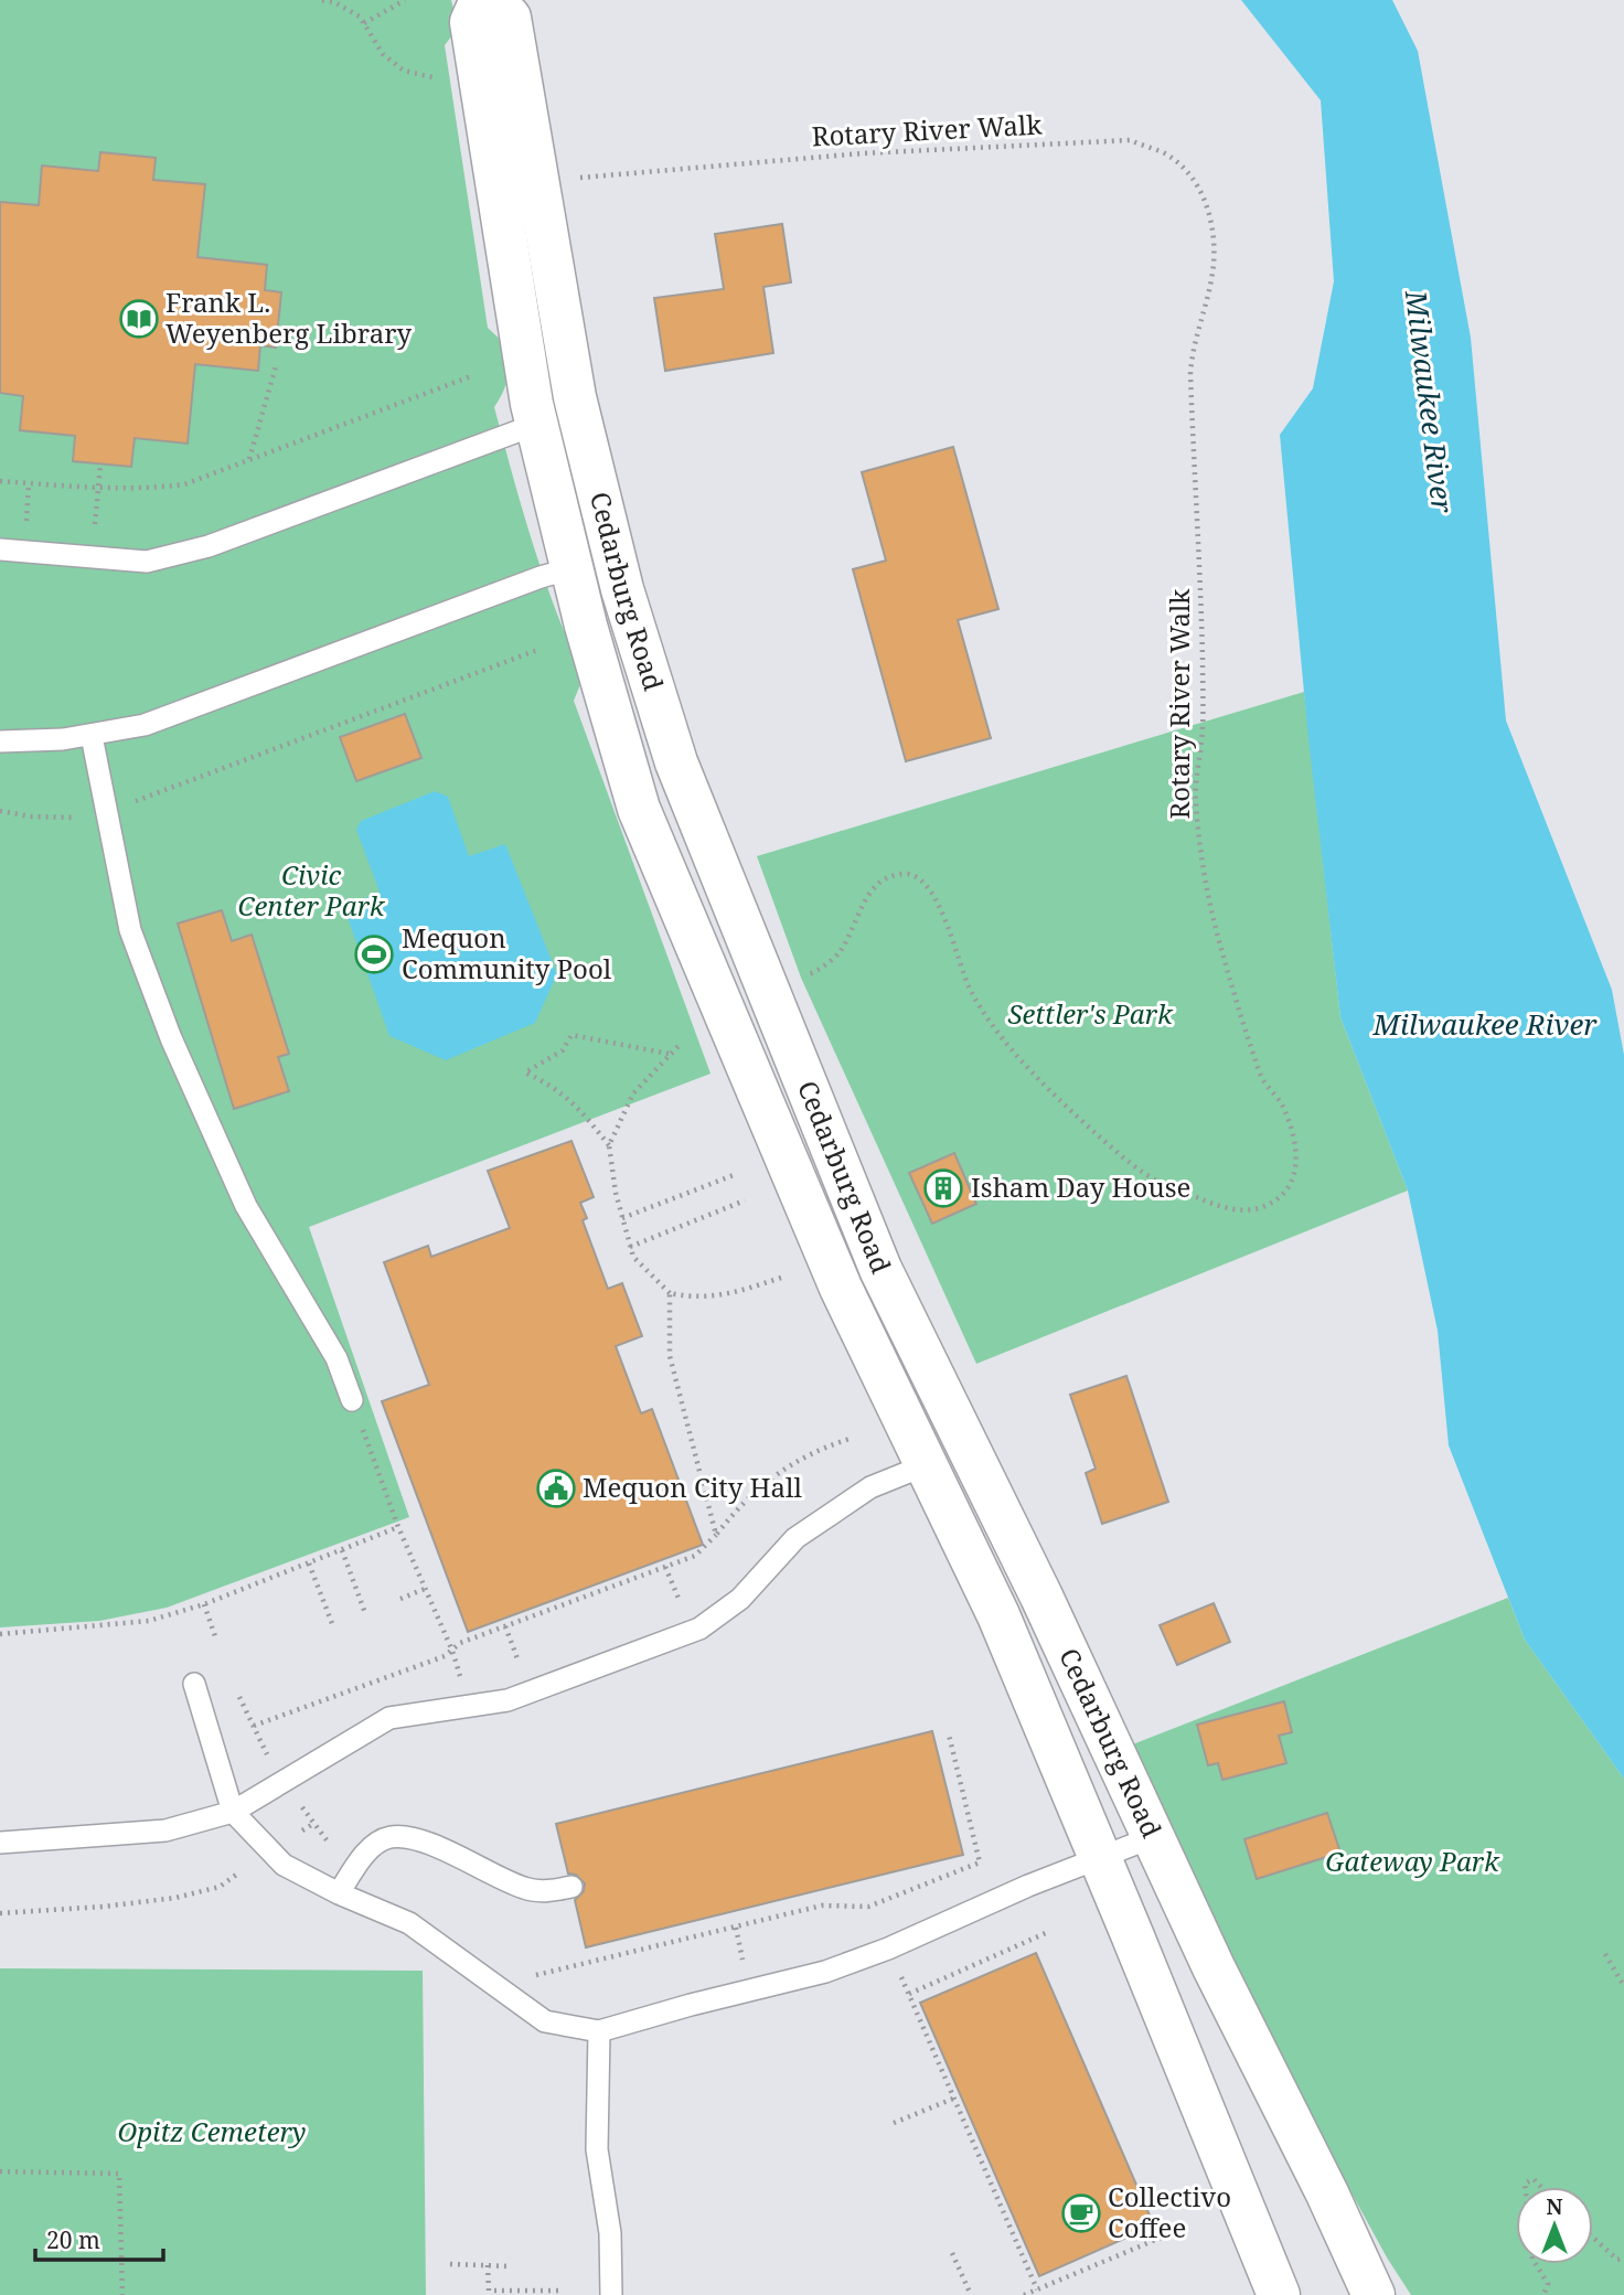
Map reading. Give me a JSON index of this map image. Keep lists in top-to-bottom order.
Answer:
{
  "streets": {
    "main road": ["Cedarburg Road"],
    "path": ["Rotary River Walk"]
  },
  "water": ["Milwaukee River"],
  "parks": [
    "Civic Center Park",
    "Settler's Park",
    "Gateway Park",
    "Opitz Cemetery"
  ],
  "places": {
    "library": ["Frank L. Weyenberg Library"],
    "sports": ["Mequon Community Pool"],
    "building": ["Isham Day House"],
    "public building": ["Mequon City Hall"],
    "cafe": ["Collectivo Coffee"]
  },
  "scale_bar": "20 m",
  "north": "top"
}
